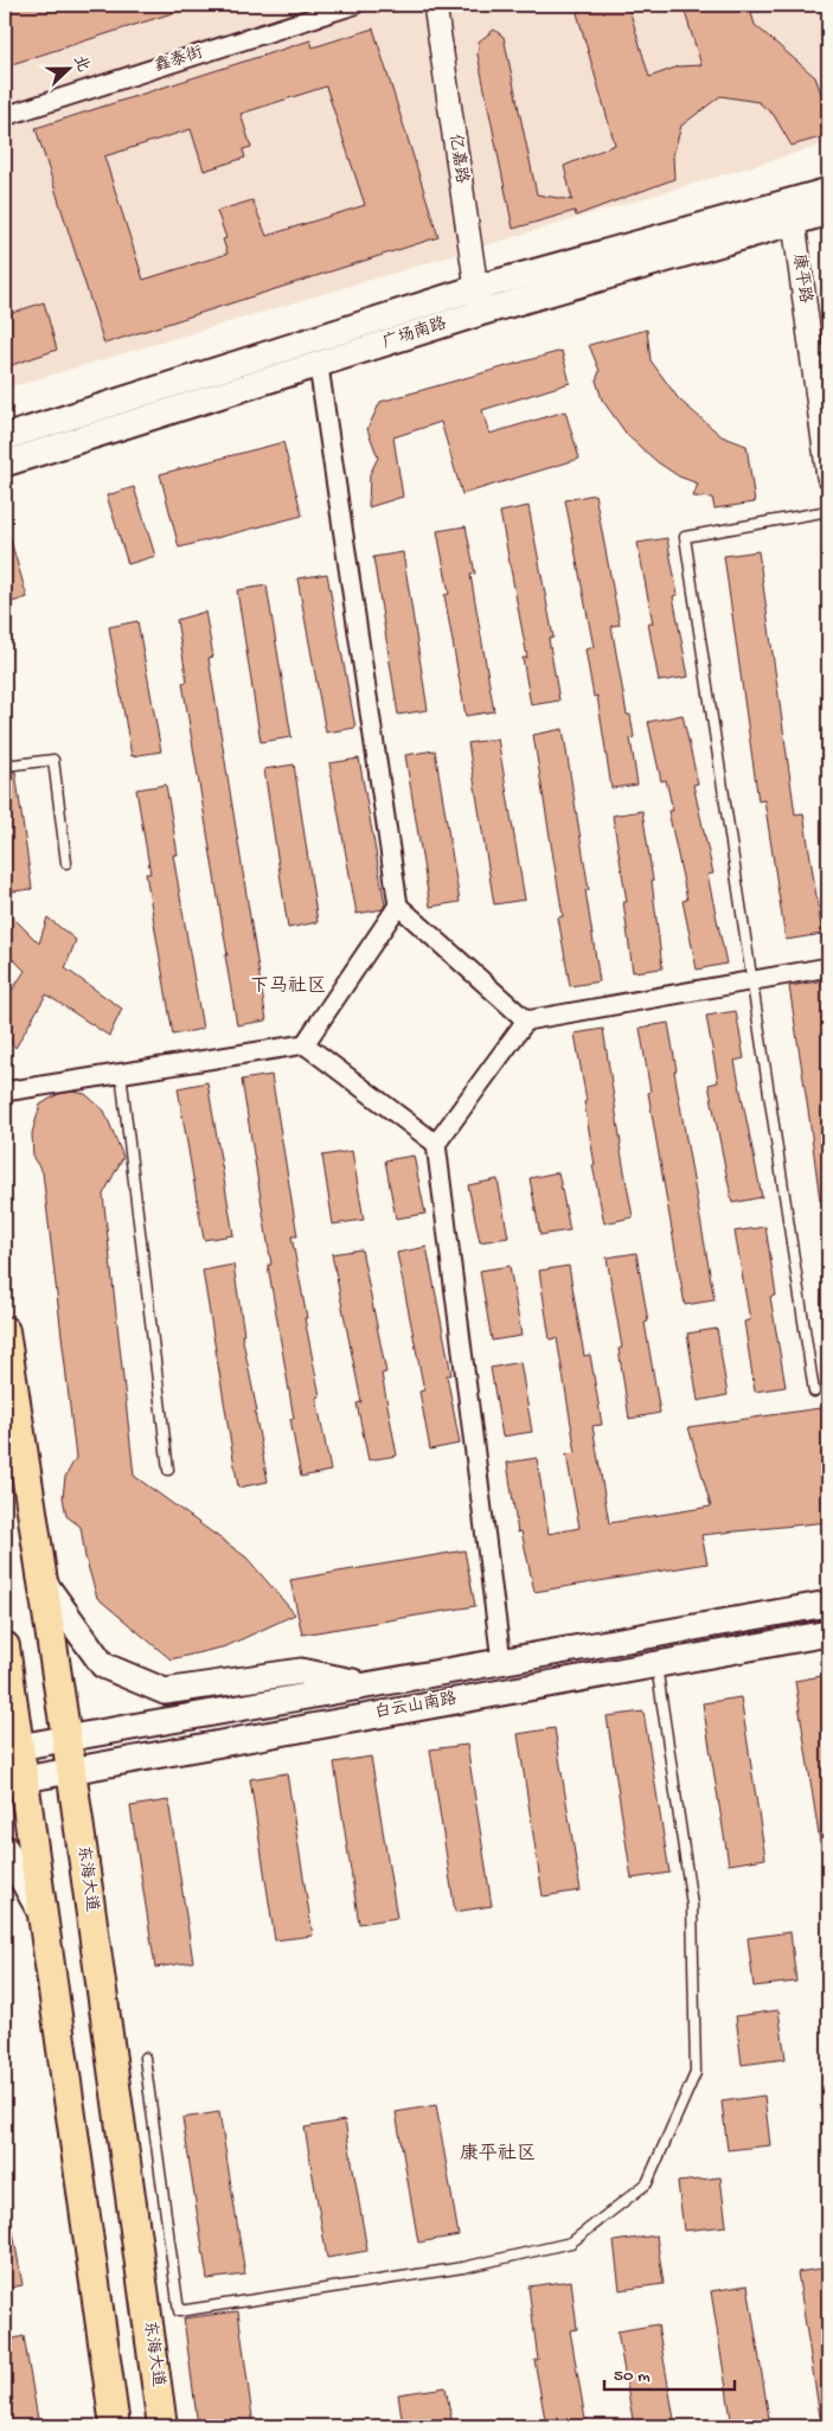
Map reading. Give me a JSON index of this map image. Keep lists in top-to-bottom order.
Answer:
{
  "streets": {
    "main road": ["广场南路", "白云山南路", "东海大道"],
    "street": ["鑫泰街", "亿嘉路", "康平路"]
  },
  "crossings": [
    ["亿嘉路", "广场南路"],
    ["康平路", "广场南路"],
    ["白云山南路", "东海大道"]
  ],
  "districts": ["下马社区", "康平社区"],
  "scale_bar": "50 m",
  "north": "right"
}
